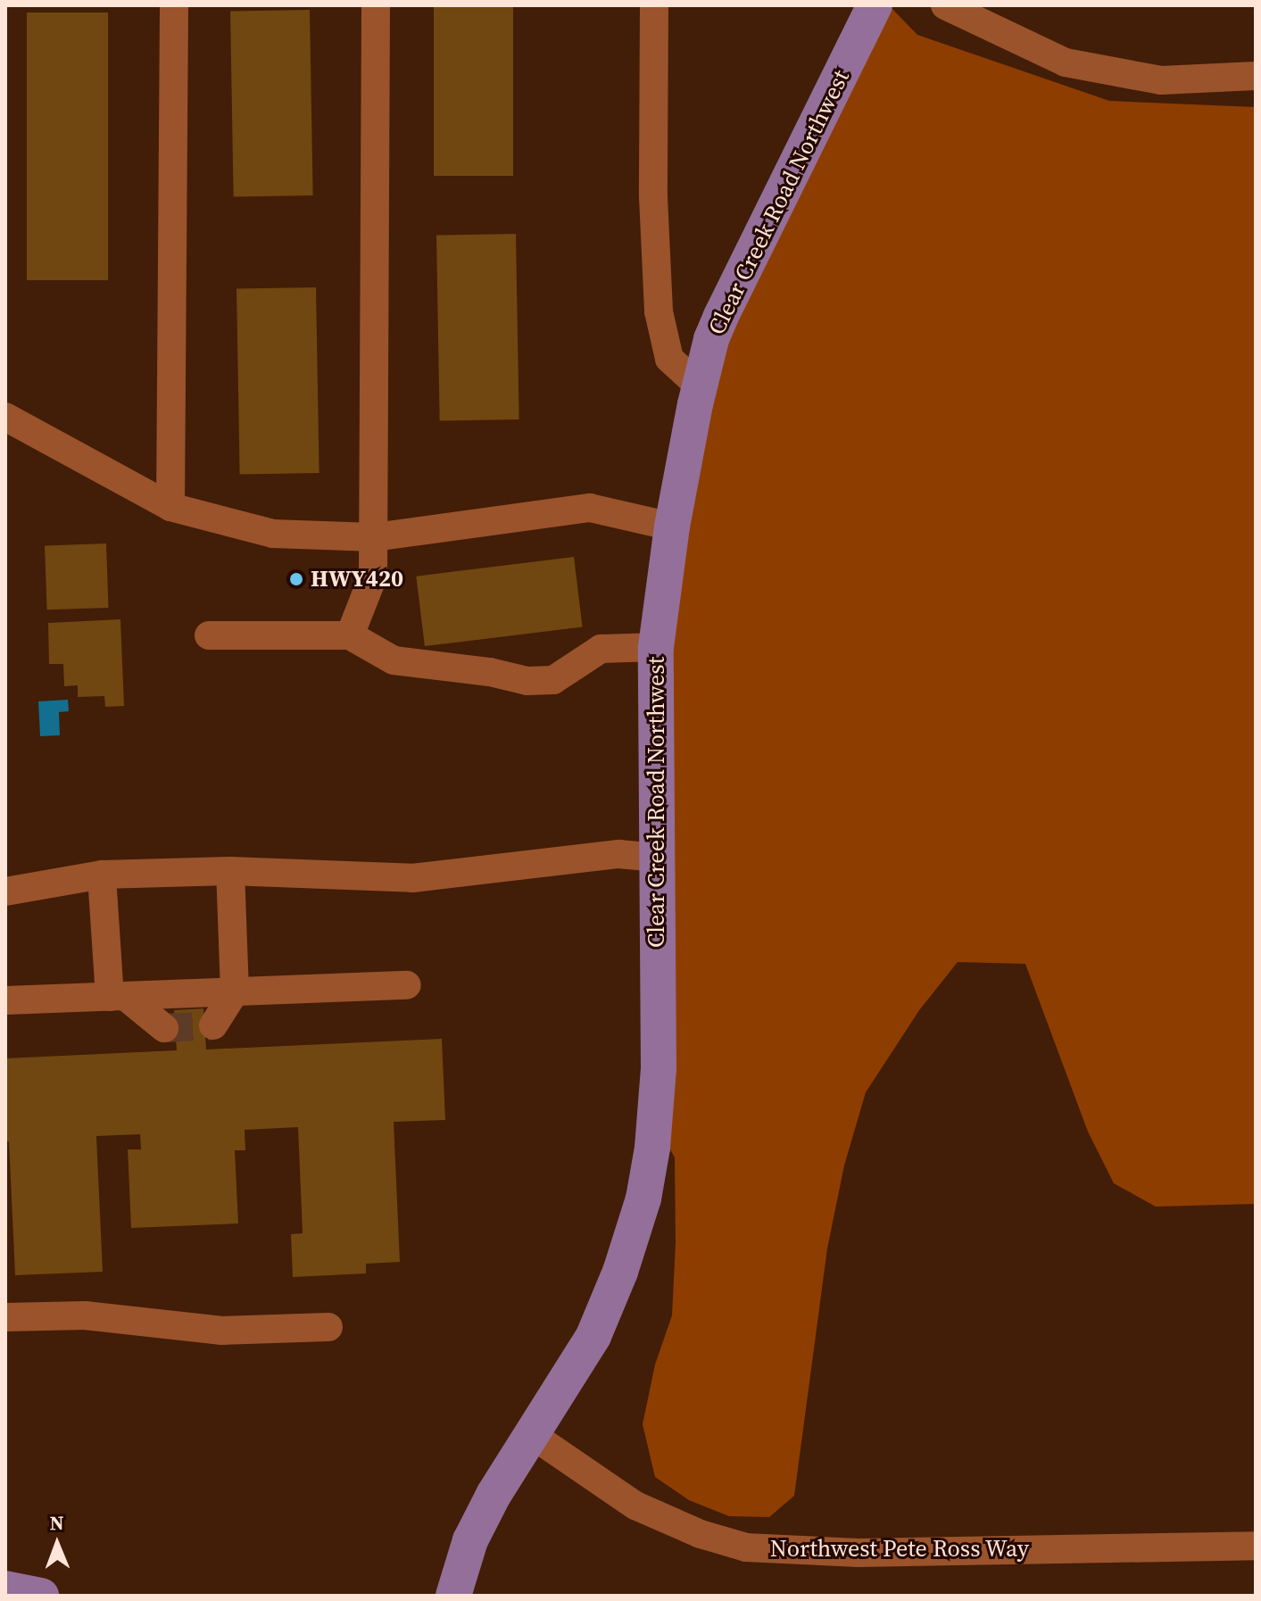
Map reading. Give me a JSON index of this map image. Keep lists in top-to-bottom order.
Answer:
{
  "streets": {
    "main road": ["Clear Creek Road Northwest"],
    "street": ["Northwest Pete Ross Way"]
  },
  "crossings": [
    ["Clear Creek Road Northwest", "Northwest Pete Ross Way"]
  ],
  "places": ["HWY420"],
  "north": "top"
}
